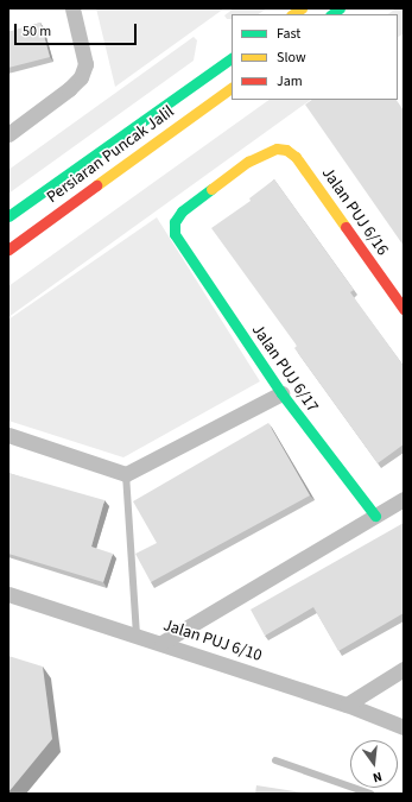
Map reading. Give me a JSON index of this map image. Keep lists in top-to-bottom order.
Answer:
{
  "streets": {
    "street": [
      "Persiaran Puncak Jalil",
      "Jalan PUJ 6/16",
      "Jalan PUJ 6/17",
      "Jalan PUJ 6/10"
    ]
  },
  "crossings": [
    ["Jalan PUJ 6/16", "Jalan PUJ 6/17"]
  ],
  "legend": ["Fast", "Slow", "Jam"],
  "scale_bar": "50 m",
  "north": "bottom"
}
